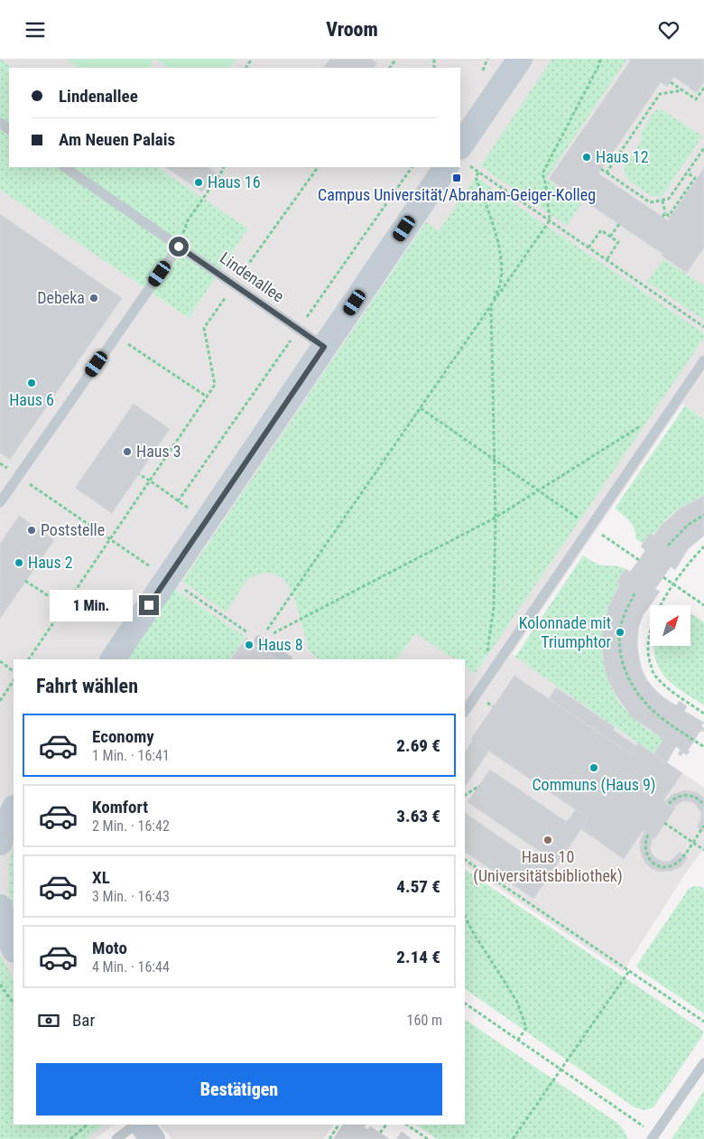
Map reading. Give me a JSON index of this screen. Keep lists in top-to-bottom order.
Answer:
{
  "streets": {
    "lane": ["Lindenallee"]
  },
  "places": {
    "other": [
      "Haus 12",
      "Haus 16",
      "Debeka",
      "Haus 6",
      "Haus 3",
      "Poststelle",
      "Haus 2",
      "Kolonnade mit Triumphtor",
      "Haus 8",
      "Communs (Haus 9)",
      "Haus 10 (Universitätsbibliothek)"
    ],
    "transit": ["Campus Universität/Abraham-Geiger-Kolleg"]
  },
  "north": "top right",
  "page": {
    "header": "Vroom",
    "banner": ["Lindenallee", "Am Neuen Palais"],
    "bubble": "1 Min.",
    "heading": "Fahrt wählen",
    "list": [
      {
        "name": "Economy",
        "note": "1 Min. · 16:41",
        "value": "2.69 €"
      },
      {
        "name": "Komfort",
        "note": "2 Min. · 16:42",
        "value": "3.63 €"
      },
      {
        "name": "XL",
        "note": "3 Min. · 16:43",
        "value": "4.57 €"
      },
      {
        "name": "Moto",
        "note": "4 Min. · 16:44",
        "value": "2.14 €"
      }
    ],
    "pay": ["Bar", "160 m"],
    "buttons": "Bestätigen"
  }
}
